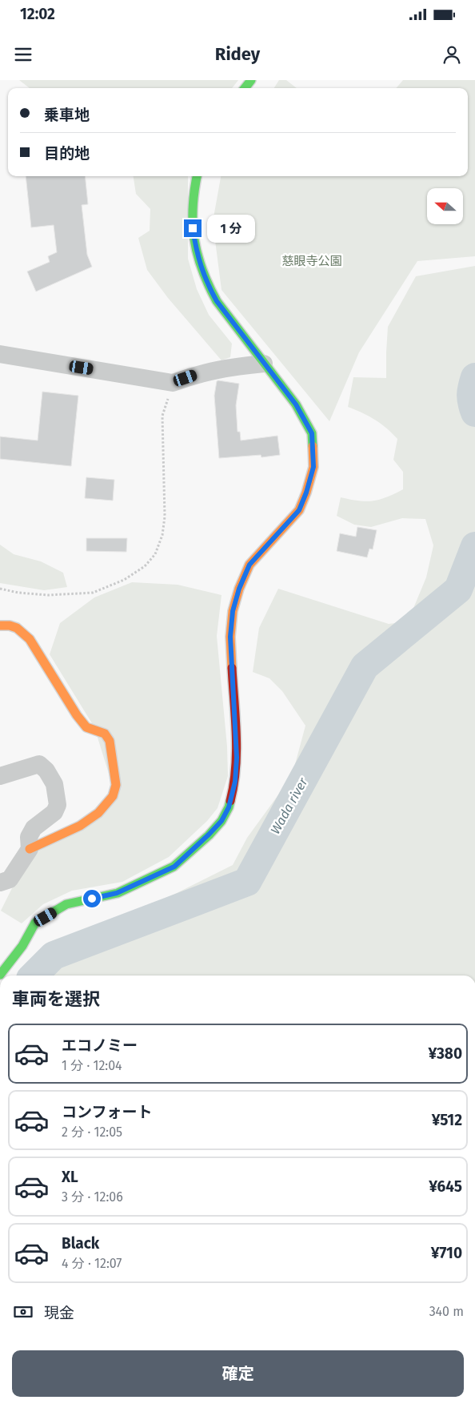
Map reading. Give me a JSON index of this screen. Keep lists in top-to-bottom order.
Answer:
{
  "water": ["Wada river"],
  "parks": ["慈眼寺公園"],
  "north": "left",
  "page": {
    "status": "12:02",
    "header": "Ridey",
    "banner": ["乗車地", "目的地"],
    "bubble": "1 分",
    "heading": "車両を選択",
    "list": [
      {
        "name": "エコノミー",
        "note": "1 分 · 12:04",
        "value": "¥380"
      },
      {
        "name": "コンフォート",
        "note": "2 分 · 12:05",
        "value": "¥512"
      },
      {
        "name": "XL",
        "note": "3 分 · 12:06",
        "value": "¥645"
      },
      {
        "name": "Black",
        "note": "4 分 · 12:07",
        "value": "¥710"
      }
    ],
    "pay": ["現金", "340 m"],
    "buttons": "確定"
  }
}
